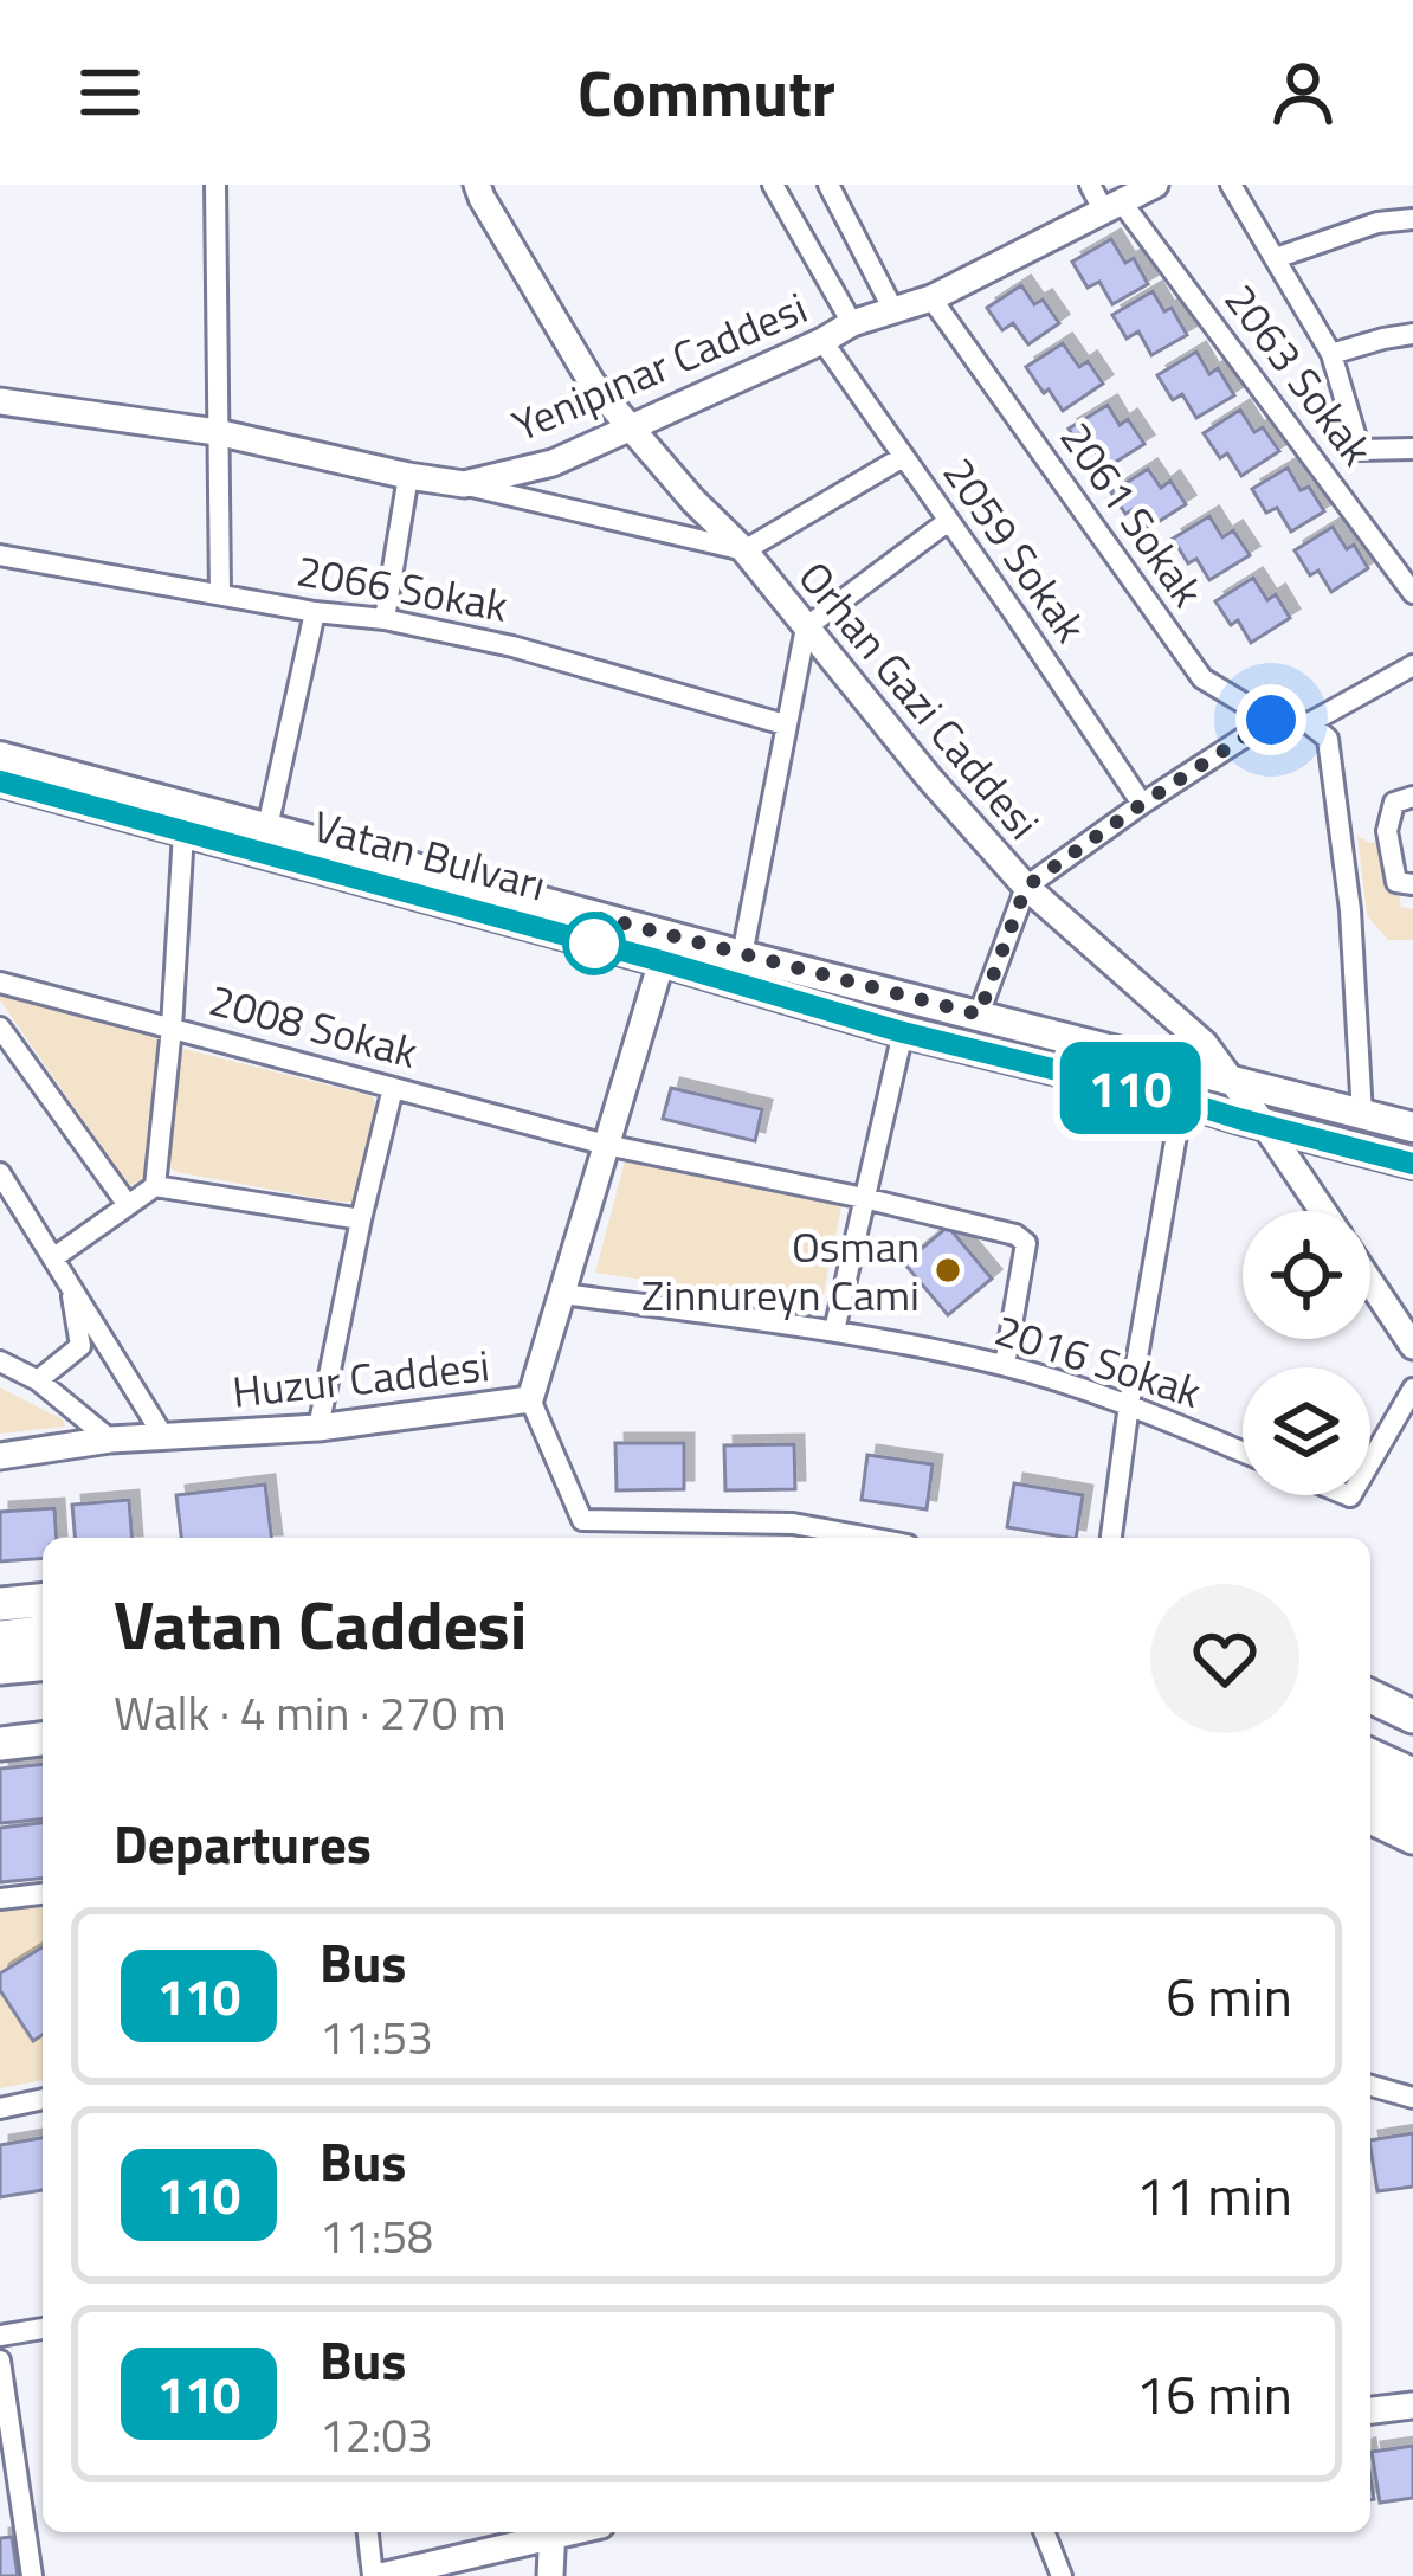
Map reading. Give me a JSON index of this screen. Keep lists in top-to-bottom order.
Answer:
{
  "streets": {
    "main road": ["Vatan Bulvarı"],
    "street": [
      "Yenipınar Caddesi",
      "2063 Sokak",
      "2061 Sokak",
      "2059 Sokak",
      "2066 Sokak",
      "Orhan Gazi Caddesi",
      "2008 Sokak",
      "2016 Sokak",
      "Huzur Caddesi"
    ]
  },
  "crossings": [
    ["Yenipınar Caddesi", "2063 Sokak"],
    ["Yenipınar Caddesi", "2061 Sokak"],
    ["Yenipınar Caddesi", "2059 Sokak"],
    ["Yenipınar Caddesi", "Orhan Gazi Caddesi"],
    ["Orhan Gazi Caddesi", "Vatan Bulvarı"],
    ["Vatan Bulvarı", "Huzur Caddesi"],
    ["2008 Sokak", "2016 Sokak"],
    ["2008 Sokak", "Huzur Caddesi"],
    ["2016 Sokak", "Huzur Caddesi"]
  ],
  "places": ["Osman Zinnureyn Cami"],
  "lines": ["bus line 110"],
  "page": {
    "header": "Commutr",
    "on_map": "110",
    "heading": [
      ["Vatan Caddesi", "Walk · 4 min · 270 m"],
      "Departures"
    ],
    "list": [
      {
        "mark": "110",
        "name": "Bus",
        "note": "11:53",
        "value": "6 min"
      },
      {
        "mark": "110",
        "name": "Bus",
        "note": "11:58",
        "value": "11 min"
      },
      {
        "mark": "110",
        "name": "Bus",
        "note": "12:03",
        "value": "16 min"
      }
    ]
  }
}
